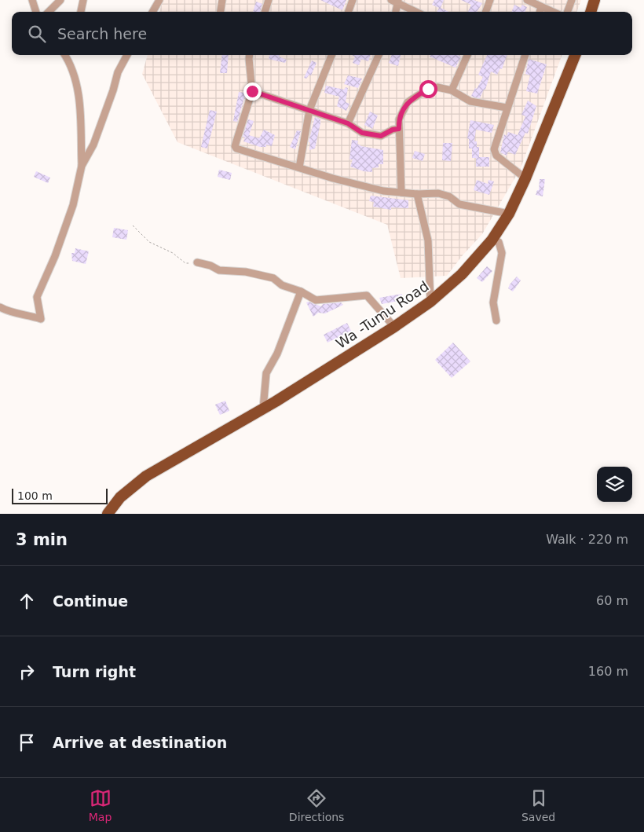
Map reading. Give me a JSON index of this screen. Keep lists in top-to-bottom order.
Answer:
{
  "streets": {
    "highway": ["Wa -Tumu Road"]
  },
  "scale_bar": "100 m",
  "page": {
    "search": "Search here",
    "scale": "100 m",
    "heading": ["3 min", "Walk · 220 m"],
    "list": [
      ["Continue", "60 m"],
      ["Turn right", "160 m"],
      "Arrive at destination"
    ],
    "nav": ["Map", "Directions", "Saved"]
  }
}
